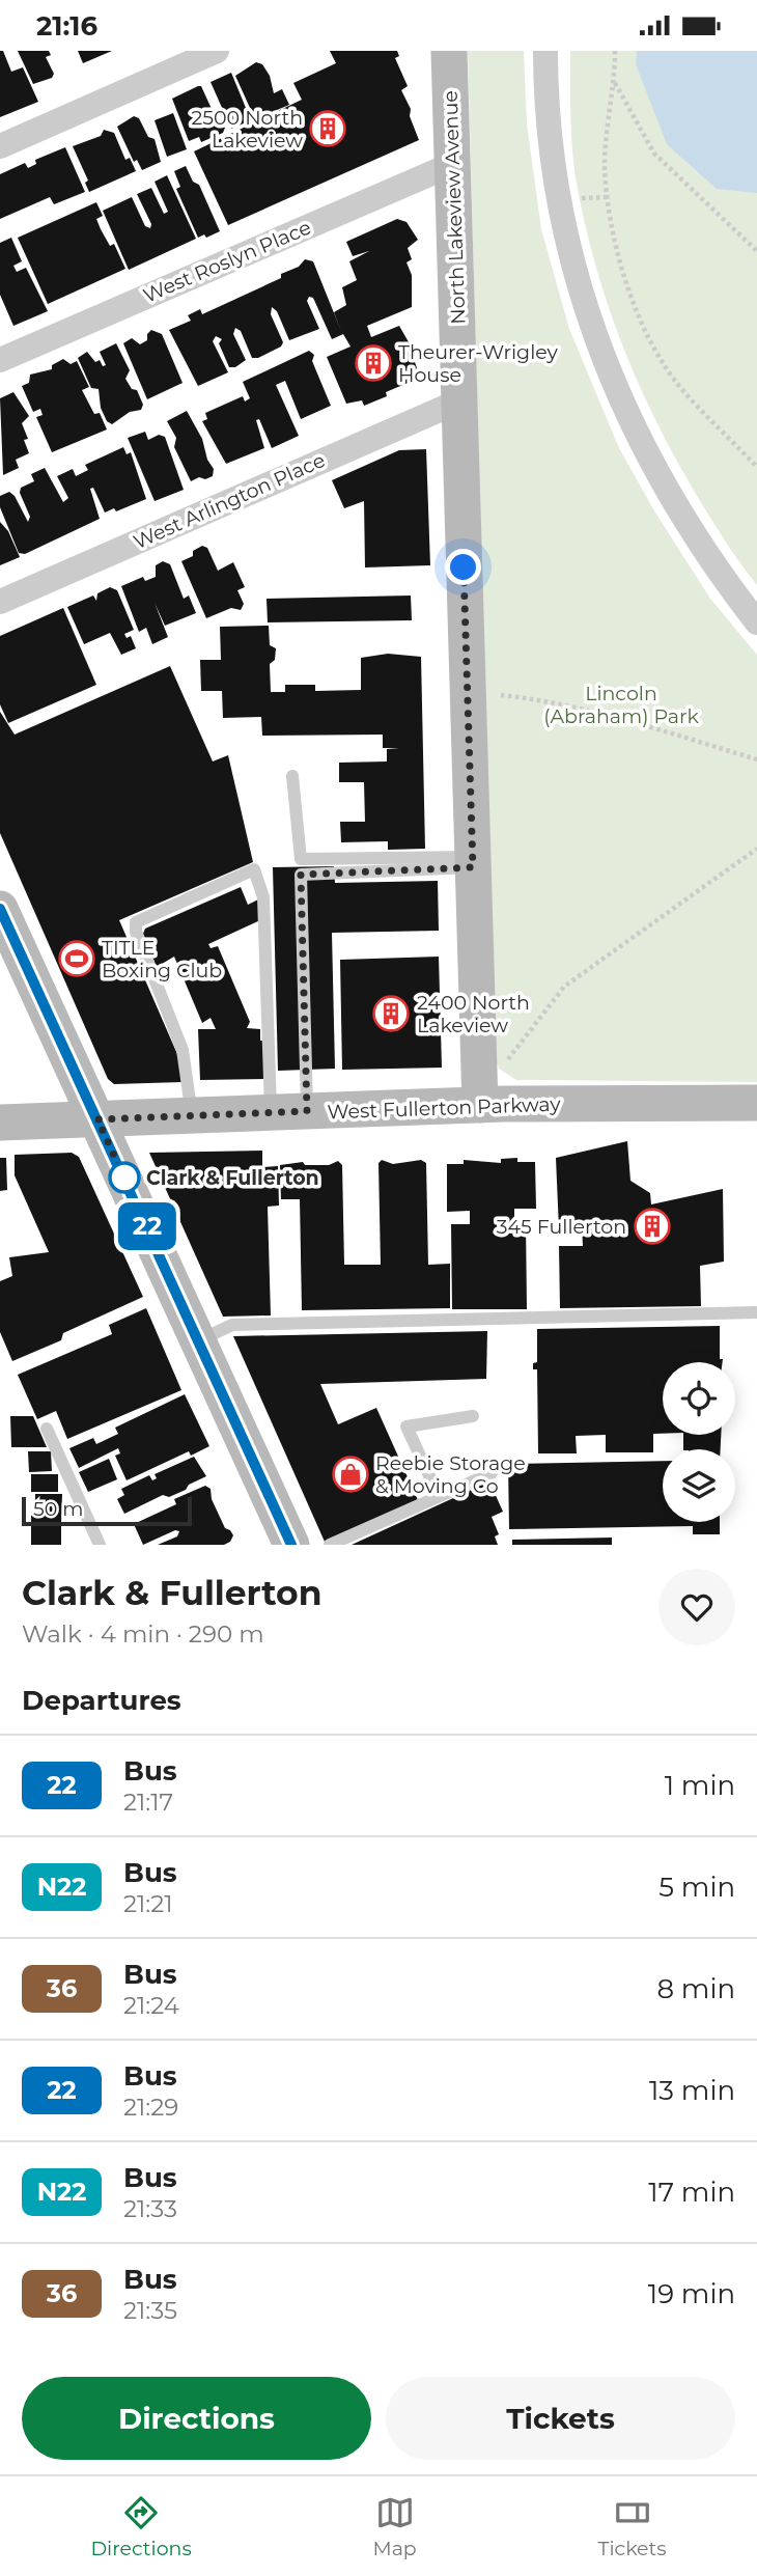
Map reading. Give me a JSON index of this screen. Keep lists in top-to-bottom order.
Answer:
{
  "streets": {
    "main road": ["North Lakeview Avenue", "West Fullerton Parkway"],
    "street": ["West Roslyn Place", "West Arlington Place"]
  },
  "crossings": [
    ["North Lakeview Avenue", "West Roslyn Place"],
    ["North Lakeview Avenue", "West Arlington Place"],
    ["North Lakeview Avenue", "West Fullerton Parkway"]
  ],
  "parks": ["Lincoln (Abraham) Park"],
  "places": {
    "building": [
      "2500 North Lakeview",
      "Theurer-Wrigley House",
      "2400 North Lakeview",
      "345 Fullerton"
    ],
    "sports": ["TITLE Boxing Club"],
    "other": ["Clark & Fullerton"],
    "shop": ["Reebie Storage & Moving Co"]
  },
  "lines": ["bus line 22"],
  "scale_bar": "50 m",
  "page": {
    "status": "21:16",
    "on_map": "22",
    "scale": "50 m",
    "heading": [
      ["Clark & Fullerton", "Walk · 4 min · 290 m"],
      "Departures"
    ],
    "list": [
      {
        "mark": "22",
        "name": "Bus",
        "note": "21:17",
        "value": "1 min"
      },
      {
        "mark": "N22",
        "name": "Bus",
        "note": "21:21",
        "value": "5 min"
      },
      {
        "mark": "36",
        "name": "Bus",
        "note": "21:24",
        "value": "8 min"
      },
      {
        "mark": "22",
        "name": "Bus",
        "note": "21:29",
        "value": "13 min"
      },
      {
        "mark": "N22",
        "name": "Bus",
        "note": "21:33",
        "value": "17 min"
      },
      {
        "mark": "36",
        "name": "Bus",
        "note": "21:35",
        "value": "19 min"
      }
    ],
    "buttons": ["Directions", "Tickets"],
    "tabs": ["Directions", "Map", "Tickets"]
  }
}
